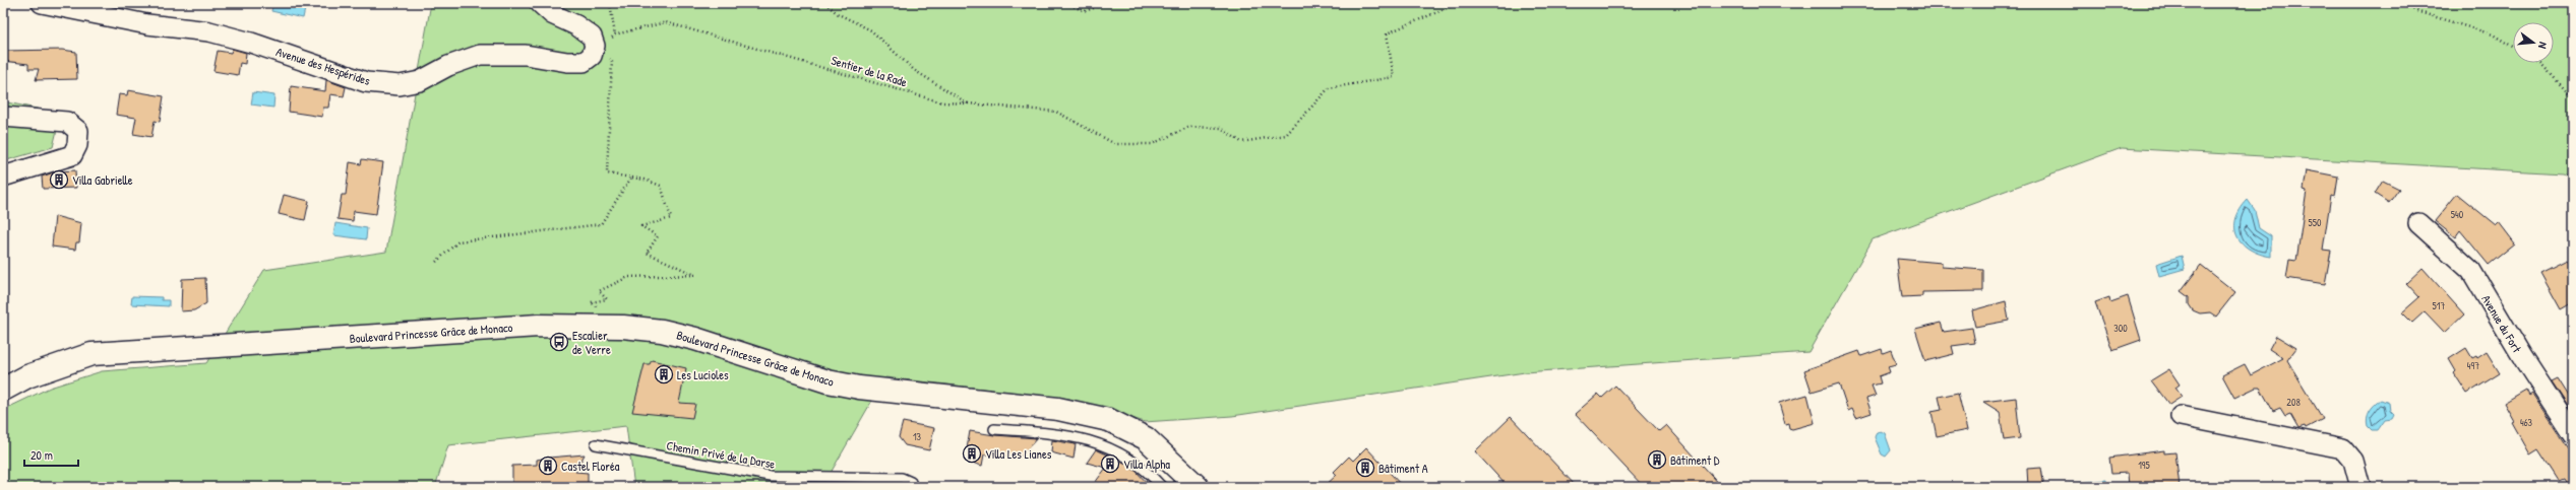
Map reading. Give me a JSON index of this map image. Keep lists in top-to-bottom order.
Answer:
{
  "streets": {
    "main road": ["Boulevard Princesse Grâce de Monaco"],
    "street": ["Avenue des Hespérides", "Avenue du Fort"],
    "lane": ["Chemin Privé de la Darse"],
    "path": ["Sentier de la Rade"]
  },
  "places": {
    "building": [
      "Villa Gabrielle",
      "Les Lucioles",
      "Villa Les Lianes",
      "Bâtiment D",
      "Villa Alpha",
      "Castel Floréa",
      "Bâtiment A"
    ],
    "bus stop": ["Escalier de Verre"]
  },
  "house_numbers": [
    "540",
    "550",
    "517",
    "300",
    "497",
    "208",
    "463",
    "13",
    "195"
  ],
  "scale_bar": "20 m",
  "north": "right"
}
